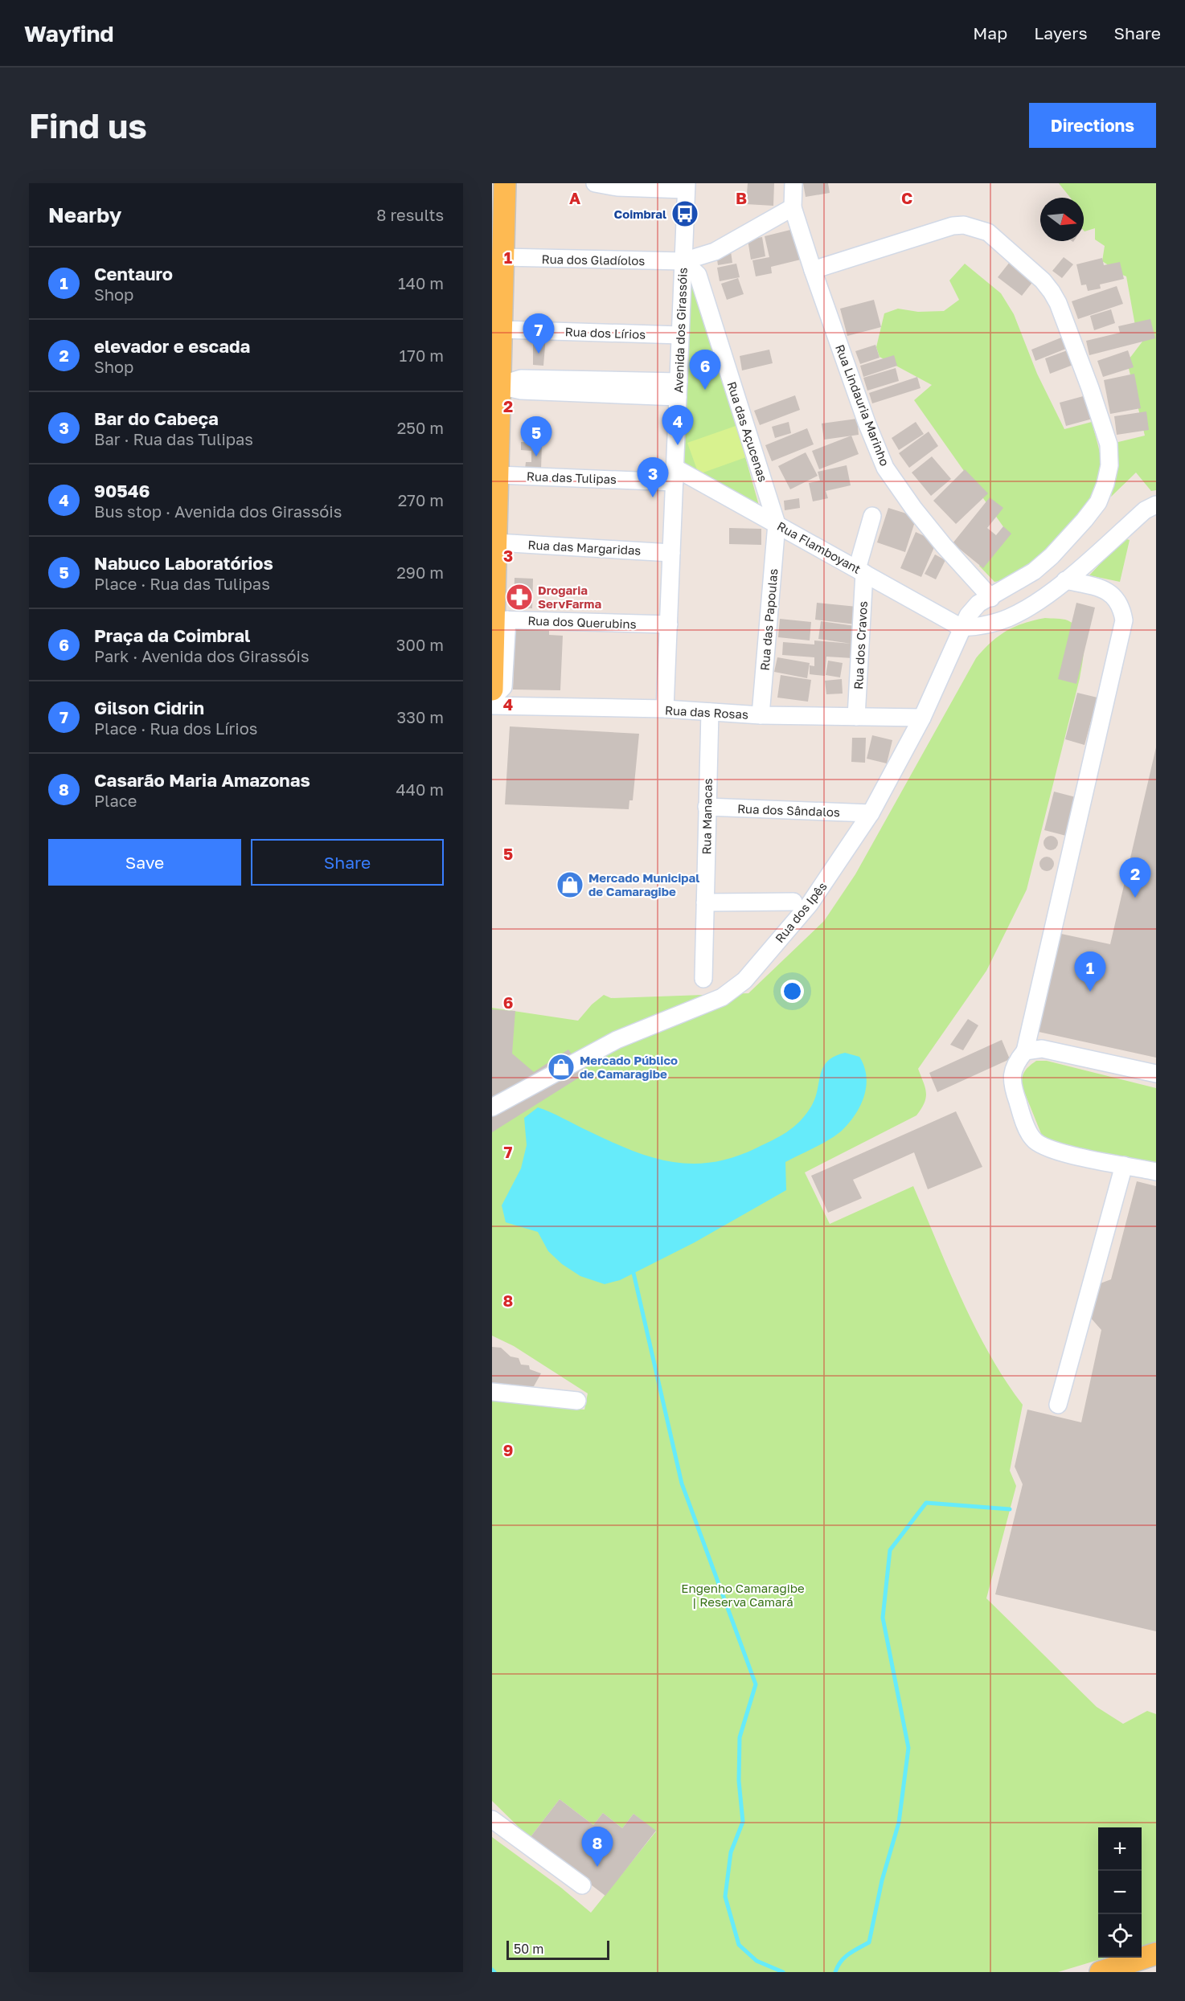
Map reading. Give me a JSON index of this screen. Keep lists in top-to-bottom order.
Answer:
{
  "streets": {
    "street": [
      "Rua dos Gladíolos",
      "Avenida dos Girassóis",
      "Rua dos Lírios",
      "Rua Lindauria Marinho",
      "Rua das Açucenas",
      "Rua das Tulipas",
      "Rua das Margaridas",
      "Rua Flamboyant",
      "Rua das Papoulas",
      "Rua dos Querubins",
      "Rua dos Cravos",
      "Rua das Rosas",
      "Rua dos Sândalos",
      "Rua Manacas",
      "Rua dos Ipês"
    ]
  },
  "crossings": [
    ["Rua dos Gladíolos", "Avenida dos Girassóis"],
    ["Rua dos Gladíolos", "Rua Lindauria Marinho"],
    ["Rua dos Gladíolos", "Rua das Açucenas"],
    ["Avenida dos Girassóis", "Rua dos Lírios"],
    ["Avenida dos Girassóis", "Rua das Açucenas"],
    ["Avenida dos Girassóis", "Rua das Tulipas"],
    ["Avenida dos Girassóis", "Rua das Margaridas"],
    ["Avenida dos Girassóis", "Rua Flamboyant"],
    ["Avenida dos Girassóis", "Rua dos Querubins"],
    ["Avenida dos Girassóis", "Rua das Rosas"],
    ["Rua Lindauria Marinho", "Rua dos Ipês"],
    ["Rua das Açucenas", "Rua Flamboyant"],
    ["Rua das Açucenas", "Rua das Papoulas"],
    ["Rua das Tulipas", "Rua Flamboyant"],
    ["Rua Flamboyant", "Rua das Papoulas"],
    ["Rua Flamboyant", "Rua dos Cravos"],
    ["Rua Flamboyant", "Rua dos Ipês"],
    ["Rua das Papoulas", "Rua das Rosas"],
    ["Rua dos Cravos", "Rua das Rosas"],
    ["Rua das Rosas", "Rua Manacas"],
    ["Rua das Rosas", "Rua dos Ipês"],
    ["Rua dos Sândalos", "Rua Manacas"],
    ["Rua dos Sândalos", "Rua dos Ipês"],
    ["Rua Manacas", "Rua dos Ipês"]
  ],
  "parks": ["Engenho Camaragibe | Reserva Camará"],
  "places": {
    "bus stop": ["Coimbral"],
    "pharmacy": ["Drogaria ServFarma"],
    "shop": ["Mercado Municipal de Camaragibe", "Mercado Público de Camaragibe"]
  },
  "scale_bar": "50 m",
  "north": "right",
  "page": {
    "header": "Wayfind",
    "nav": ["Map", "Layers", "Share"],
    "buttons": [
      "Directions",
      ["Save", "Share"]
    ],
    "title": "Find us",
    "heading": ["Nearby", "8 results"],
    "list": [
      {
        "mark": "1",
        "name": "Centauro",
        "note": "Shop",
        "value": "140 m"
      },
      {
        "mark": "2",
        "name": "elevador e escada",
        "note": "Shop",
        "value": "170 m"
      },
      {
        "mark": "3",
        "name": "Bar do Cabeça",
        "note": "Bar · Rua das Tulipas",
        "value": "250 m"
      },
      {
        "mark": "4",
        "name": "90546",
        "note": "Bus stop · Avenida dos Girassóis",
        "value": "270 m"
      },
      {
        "mark": "5",
        "name": "Nabuco Laboratórios",
        "note": "Place · Rua das Tulipas",
        "value": "290 m"
      },
      {
        "mark": "6",
        "name": "Praça da Coimbral",
        "note": "Park · Avenida dos Girassóis",
        "value": "300 m"
      },
      {
        "mark": "7",
        "name": "Gilson Cidrin",
        "note": "Place · Rua dos Lírios",
        "value": "330 m"
      },
      {
        "mark": "8",
        "name": "Casarão Maria Amazonas",
        "note": "Place",
        "value": "440 m"
      }
    ],
    "pins": [
      "7",
      "6",
      "4",
      "5",
      "3",
      "2",
      "1",
      "8"
    ],
    "map_buttons": ["+", "−"],
    "scale": "50 m"
  },
  "grid": {
    "columns": ["A", "B", "C"],
    "rows": [
      "1",
      "2",
      "3",
      "4",
      "5",
      "6",
      "7",
      "8",
      "9"
    ]
  }
}
